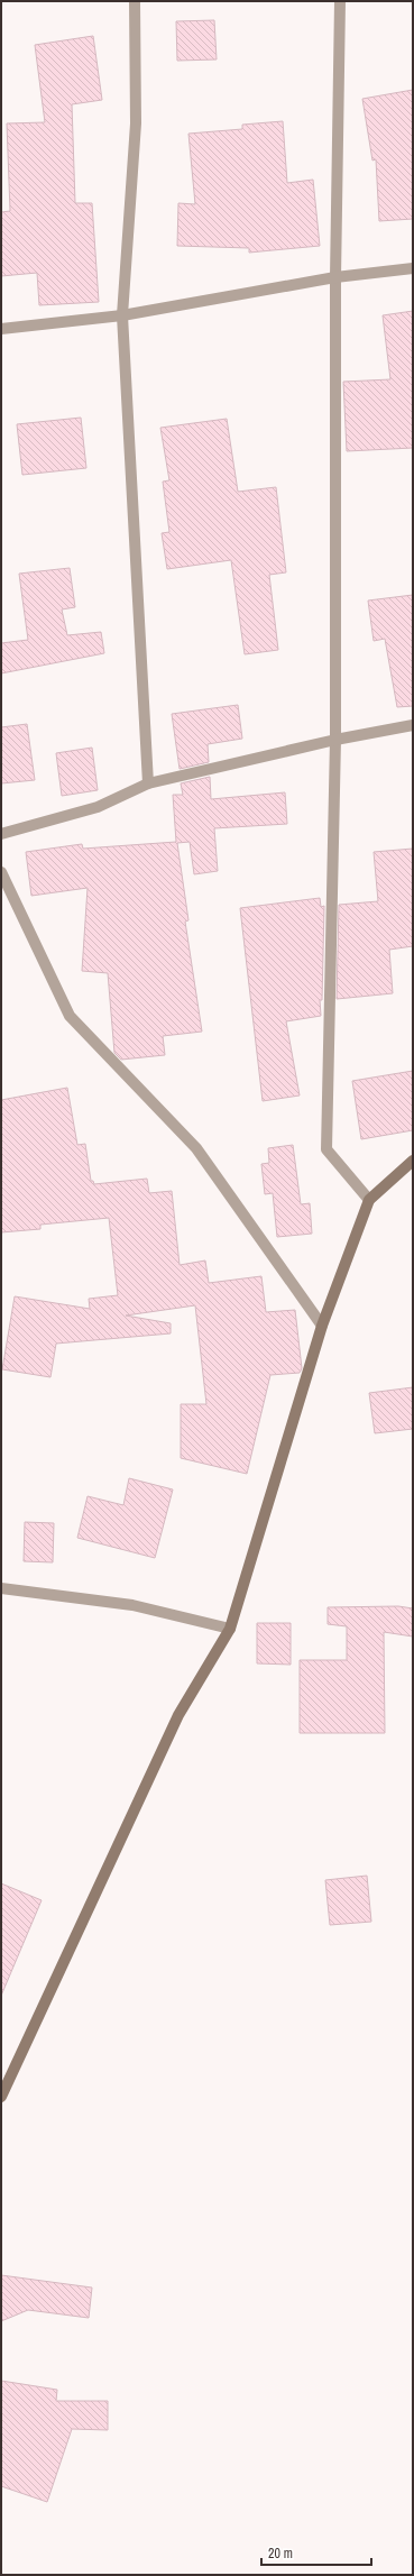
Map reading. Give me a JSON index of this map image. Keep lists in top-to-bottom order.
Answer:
{
  "scale_bar": "20 m"
}
